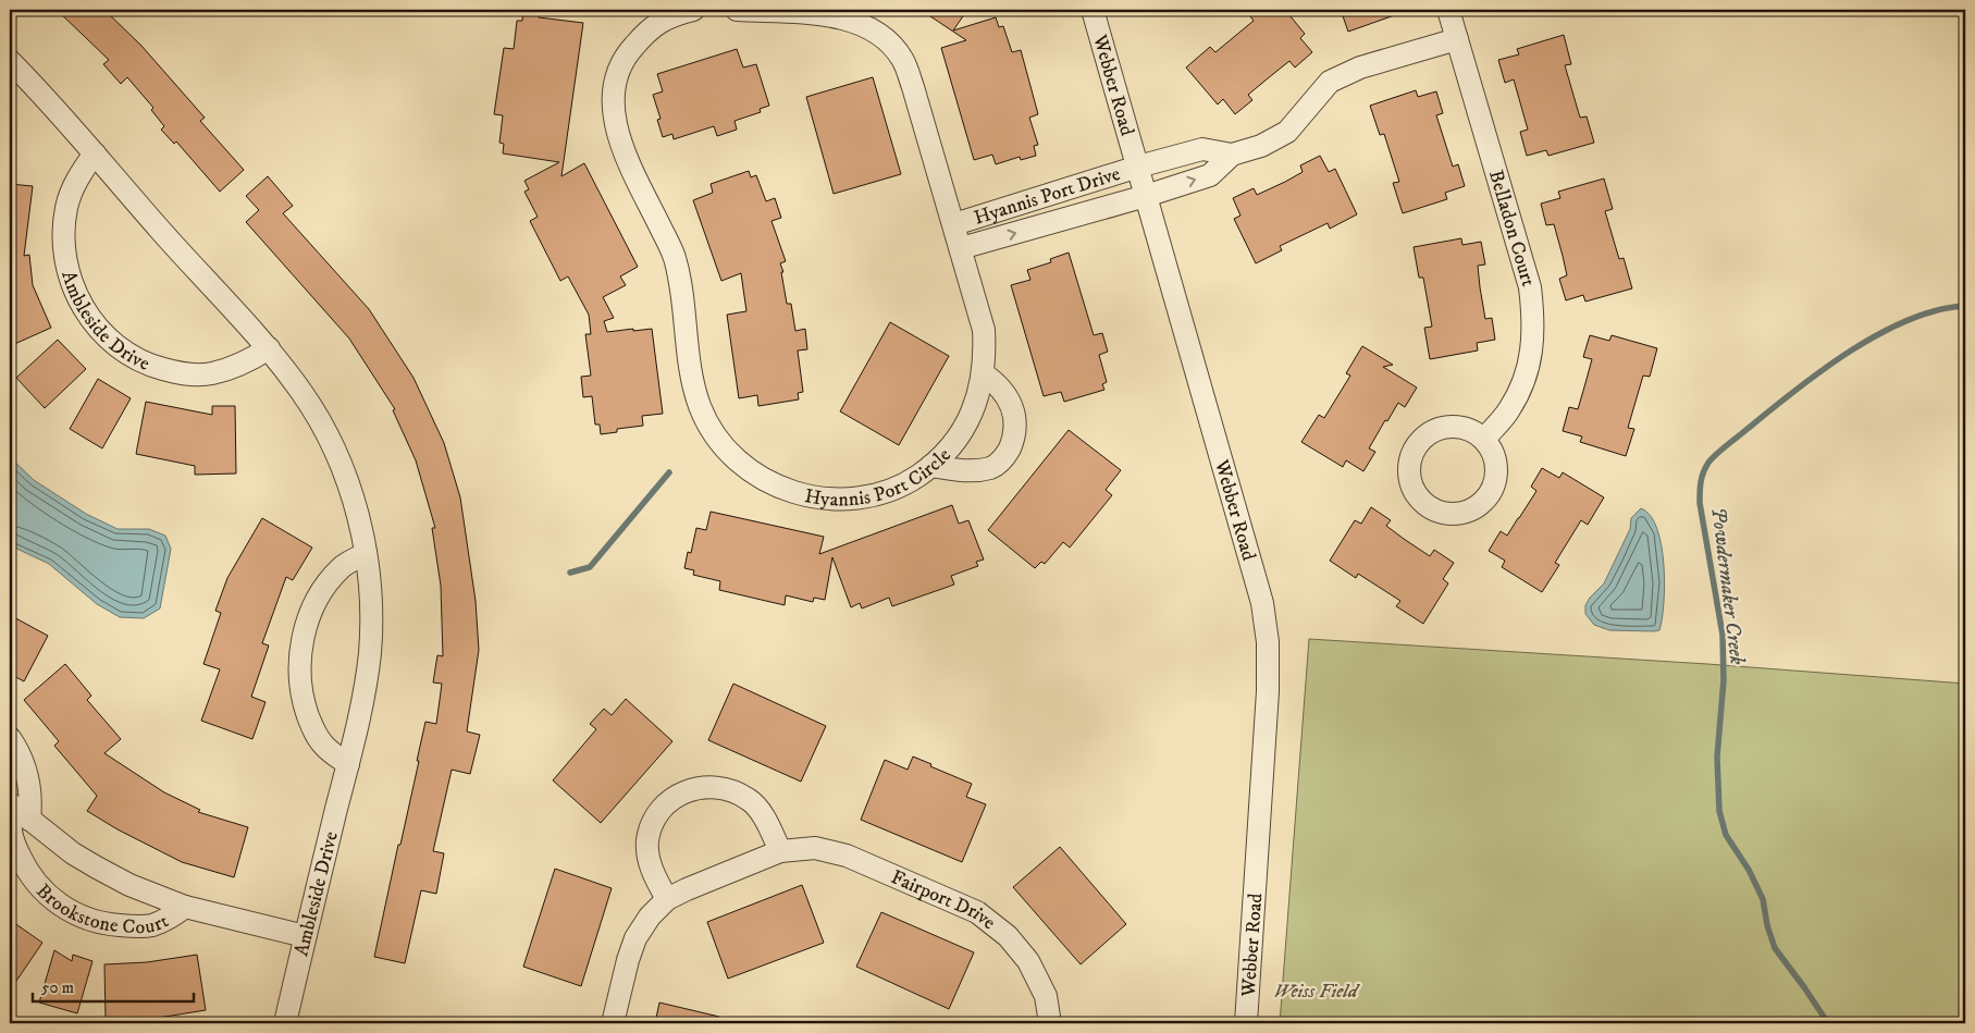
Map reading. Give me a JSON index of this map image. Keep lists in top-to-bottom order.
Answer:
{
  "streets": {
    "street": [
      "Webber Road",
      "Hyannis Port Drive",
      "Belladon Court",
      "Ambleside Drive",
      "Hyannis Port Circle",
      "Brookstone Court",
      "Fairport Drive"
    ]
  },
  "crossings": [
    ["Webber Road", "Hyannis Port Drive"],
    ["Hyannis Port Drive", "Hyannis Port Circle"],
    ["Ambleside Drive", "Brookstone Court"]
  ],
  "water": ["Powdermaker Creek"],
  "parks": ["Weiss Field"],
  "scale_bar": "50 m"
}
